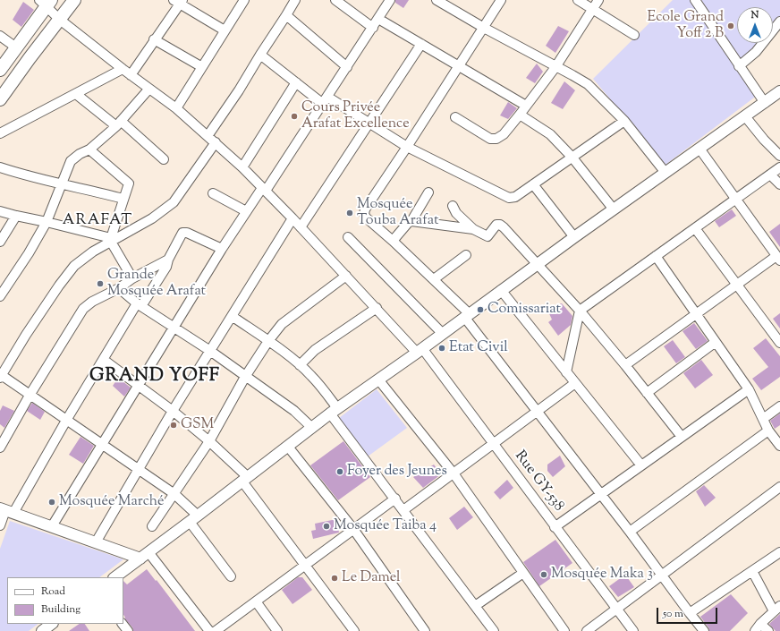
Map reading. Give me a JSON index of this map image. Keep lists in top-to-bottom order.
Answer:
{
  "streets": {
    "street": ["Rue GY-538"]
  },
  "districts": ["ARAFAT", "GRAND YOFF"],
  "places": [
    "Ecole Grand Yoff 2 B",
    "Cours Privée Arafat Excellence",
    "Mosquée Touba Arafat",
    "Grande Mosquée Arafat",
    "Comissariat",
    "Etat Civil",
    "GSM",
    "Foyer des Jeunes",
    "Mosquée Marché",
    "Mosquée Taiba 4",
    "Mosquée Maka 3",
    "Le Damel"
  ],
  "legend": ["Road", "Building"],
  "scale_bar": "50 m",
  "north": "top"
}
